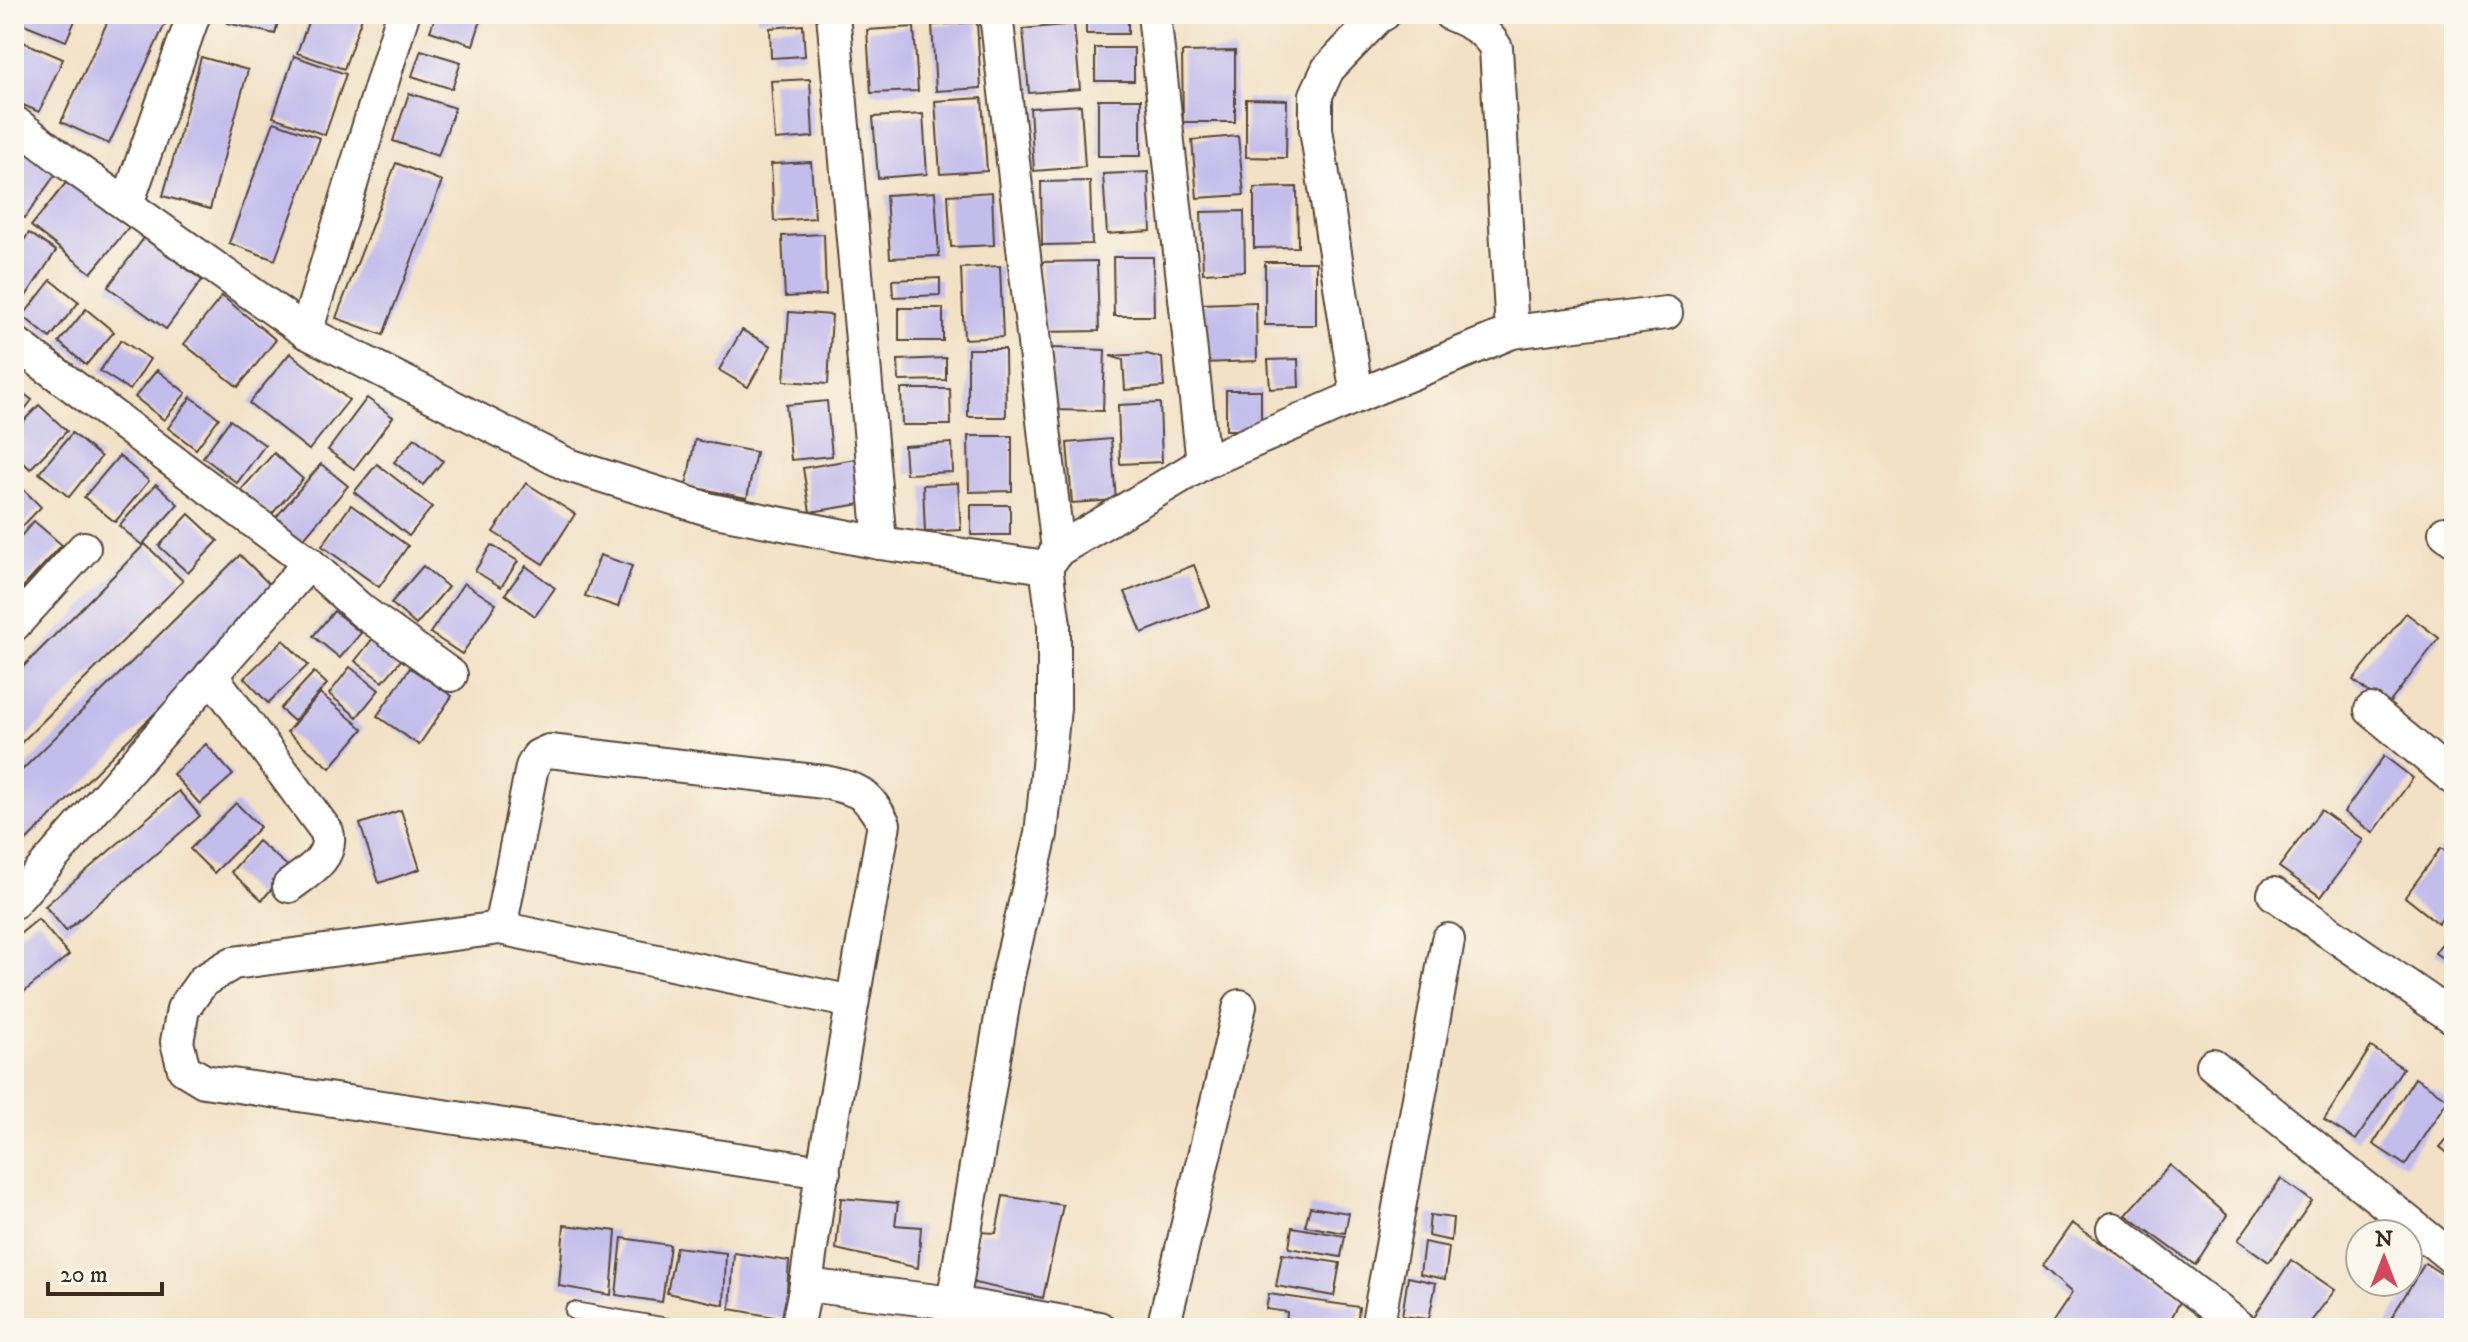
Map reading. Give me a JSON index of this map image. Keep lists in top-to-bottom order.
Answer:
{
  "scale_bar": "20 m",
  "north": "top"
}
